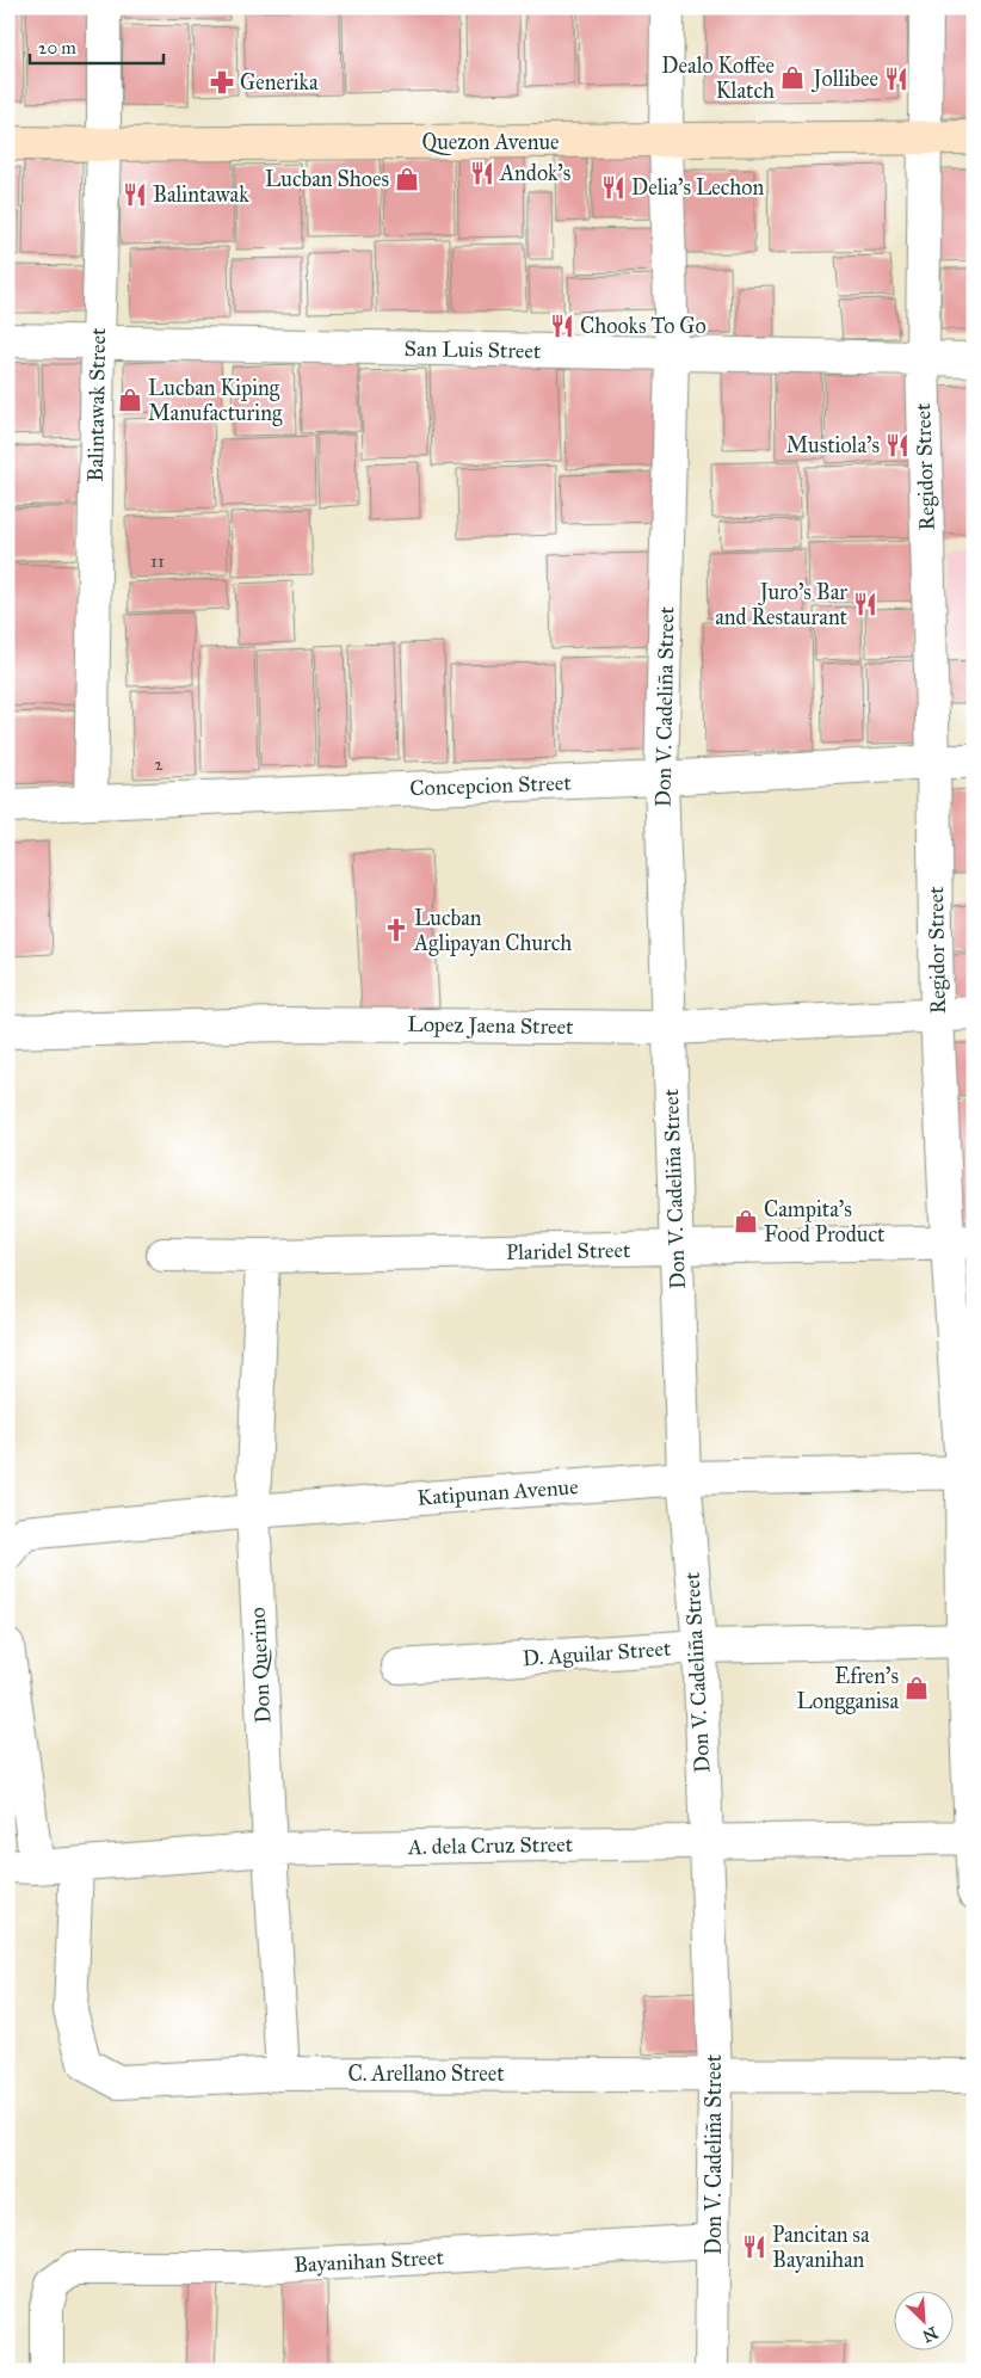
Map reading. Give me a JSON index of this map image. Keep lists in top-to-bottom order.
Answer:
{
  "streets": {
    "main road": ["Quezon Avenue"],
    "street": [
      "San Luis Street",
      "Balintawak Street",
      "Regidor Street",
      "Don V. Cadeliña Street",
      "Concepcion Street",
      "Lopez Jaena Street",
      "Plaridel Street",
      "Katipunan Avenue",
      "D. Aguilar Street",
      "Don Querino",
      "A. dela Cruz Street",
      "C. Arellano Street",
      "Bayanihan Street"
    ]
  },
  "crossings": [
    ["Quezon Avenue", "Balintawak Street"],
    ["Quezon Avenue", "Regidor Street"],
    ["Quezon Avenue", "Don V. Cadeliña Street"],
    ["San Luis Street", "Balintawak Street"],
    ["San Luis Street", "Regidor Street"],
    ["San Luis Street", "Don V. Cadeliña Street"],
    ["Balintawak Street", "Concepcion Street"],
    ["Regidor Street", "Concepcion Street"],
    ["Regidor Street", "Lopez Jaena Street"],
    ["Regidor Street", "Plaridel Street"],
    ["Regidor Street", "Katipunan Avenue"],
    ["Regidor Street", "D. Aguilar Street"],
    ["Regidor Street", "A. dela Cruz Street"],
    ["Don V. Cadeliña Street", "Concepcion Street"],
    ["Don V. Cadeliña Street", "Lopez Jaena Street"],
    ["Don V. Cadeliña Street", "Plaridel Street"],
    ["Don V. Cadeliña Street", "Katipunan Avenue"],
    ["Don V. Cadeliña Street", "D. Aguilar Street"],
    ["Don V. Cadeliña Street", "A. dela Cruz Street"],
    ["Don V. Cadeliña Street", "C. Arellano Street"],
    ["Don V. Cadeliña Street", "Bayanihan Street"],
    ["Plaridel Street", "Don Querino"],
    ["Katipunan Avenue", "Don Querino"],
    ["Don Querino", "A. dela Cruz Street"],
    ["Don Querino", "C. Arellano Street"],
    ["A. dela Cruz Street", "C. Arellano Street"]
  ],
  "places": {
    "shop": [
      "Dealo Koffee Klatch",
      "Lucban Shoes",
      "Lucban Kiping Manufacturing",
      "Campita's Food Product",
      "Efren's Longganisa"
    ],
    "restaurant": [
      "Jollibee",
      "Andok's",
      "Delia's Lechon",
      "Balintawak",
      "Chooks To Go",
      "Mustiola's",
      "Juro's Bar and Restaurant",
      "Pancitan sa Bayanihan"
    ],
    "pharmacy": ["Generika"],
    "church": ["Lucban Aglipayan Church"]
  },
  "house_numbers": ["11", "2"],
  "scale_bar": "20 m",
  "north": "bottom right"
}
